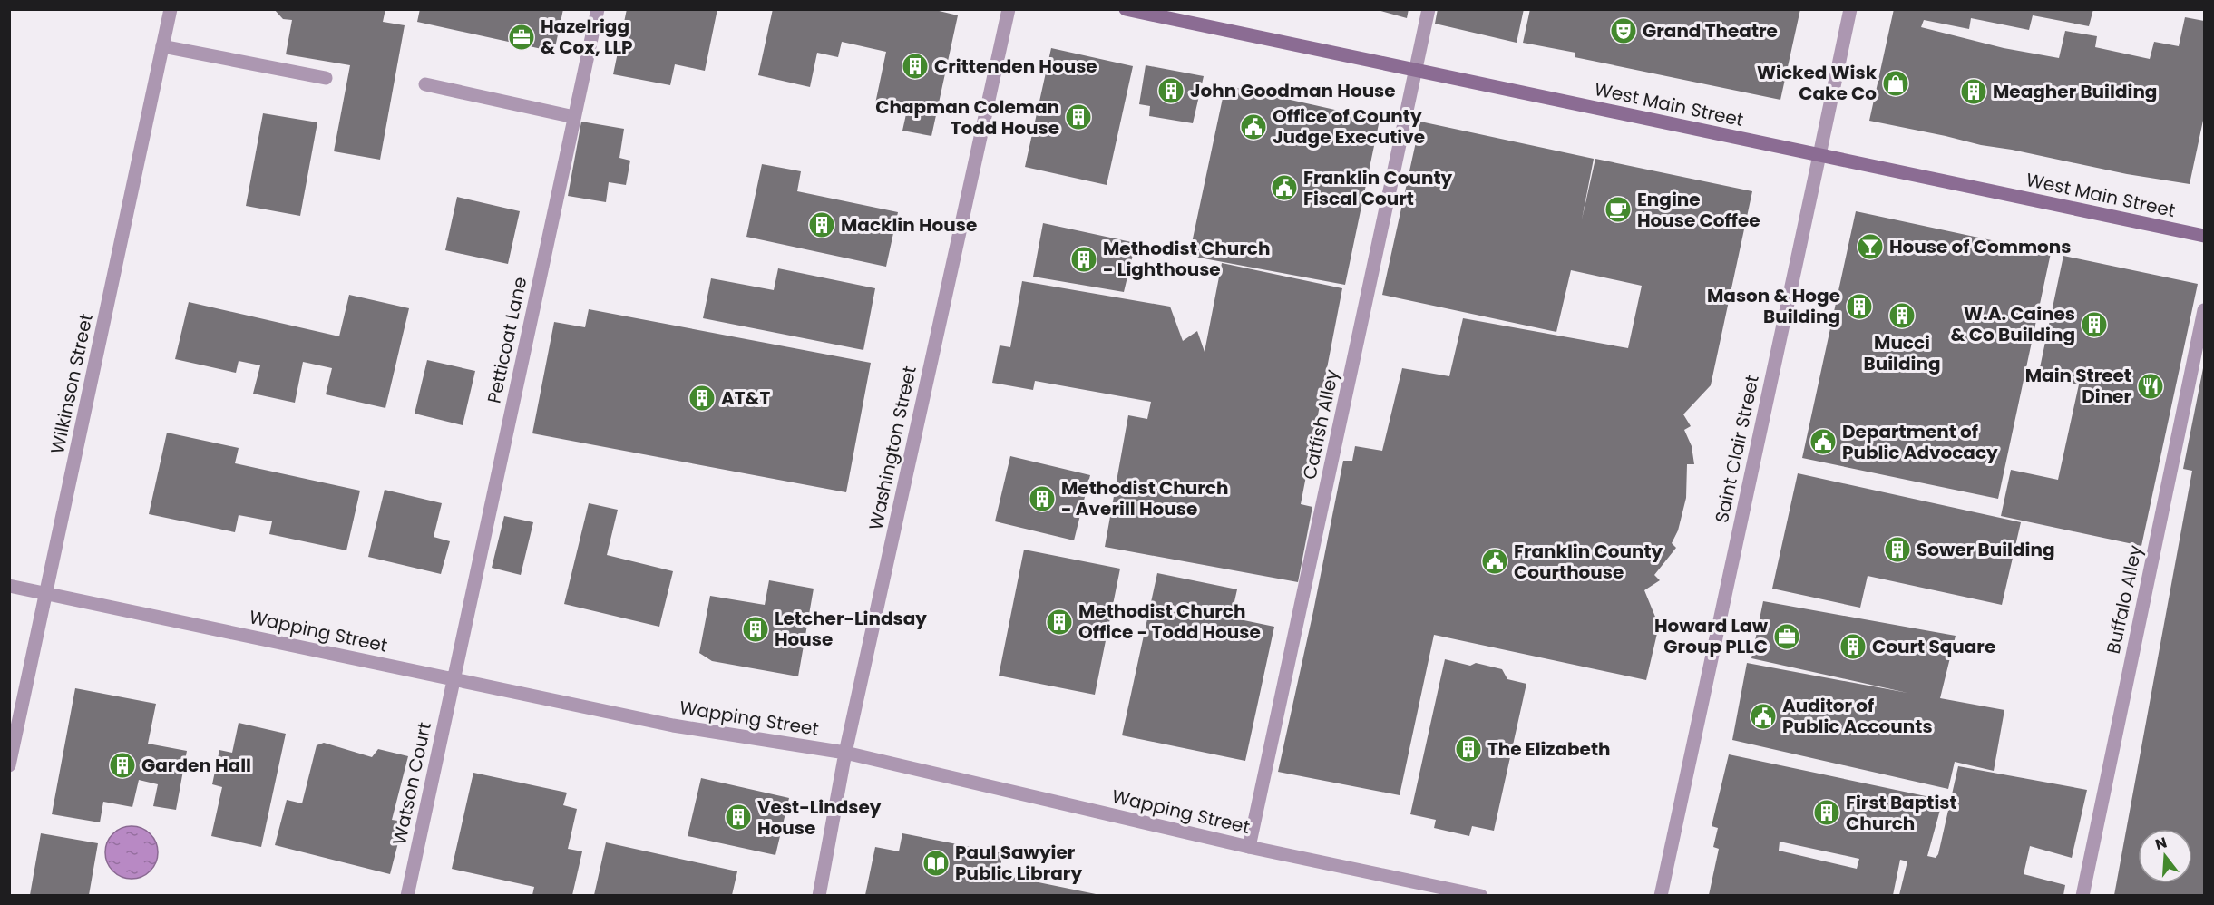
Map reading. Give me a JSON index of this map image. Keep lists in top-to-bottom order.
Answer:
{
  "streets": {
    "main road": ["West Main Street"],
    "street": [
      "Petticoat Lane",
      "Wilkinson Street",
      "Catfish Alley",
      "Washington Street",
      "Saint Clair Street",
      "Buffalo Alley",
      "Wapping Street",
      "Watson Court"
    ]
  },
  "crossings": [
    ["West Main Street", "Catfish Alley"],
    ["West Main Street", "Saint Clair Street"],
    ["Petticoat Lane", "Wapping Street"],
    ["Petticoat Lane", "Watson Court"],
    ["Wilkinson Street", "Wapping Street"],
    ["Catfish Alley", "Wapping Street"],
    ["Washington Street", "Wapping Street"],
    ["Wapping Street", "Watson Court"]
  ],
  "places": {
    "theatre": ["Grand Theatre"],
    "office": ["Hazelrigg & Cox, LLP", "Howard Law Group PLLC"],
    "building": [
      "Crittenden House",
      "John Goodman House",
      "Meagher Building",
      "Chapman Coleman Todd House",
      "Macklin House",
      "Methodist Church - Lighthouse",
      "Mason & Hoge Building",
      "Mucci Building",
      "W.A. Caines & Co Building",
      "AT&T",
      "Methodist Church - Averill House",
      "Sower Building",
      "Methodist Church Office - Todd House",
      "Letcher-Lindsay House",
      "Court Square",
      "The Elizabeth",
      "Garden Hall",
      "First Baptist Church",
      "Vest-Lindsey House"
    ],
    "shop": ["Wicked Wisk Cake Co"],
    "public building": [
      "Office of County Judge Executive",
      "Franklin County Fiscal Court",
      "Department of Public Advocacy",
      "Franklin County Courthouse",
      "Auditor of Public Accounts"
    ],
    "cafe": ["Engine House Coffee"],
    "bar": ["House of Commons"],
    "restaurant": ["Main Street Diner"],
    "library": ["Paul Sawyier Public Library"]
  },
  "north": "top"
}
